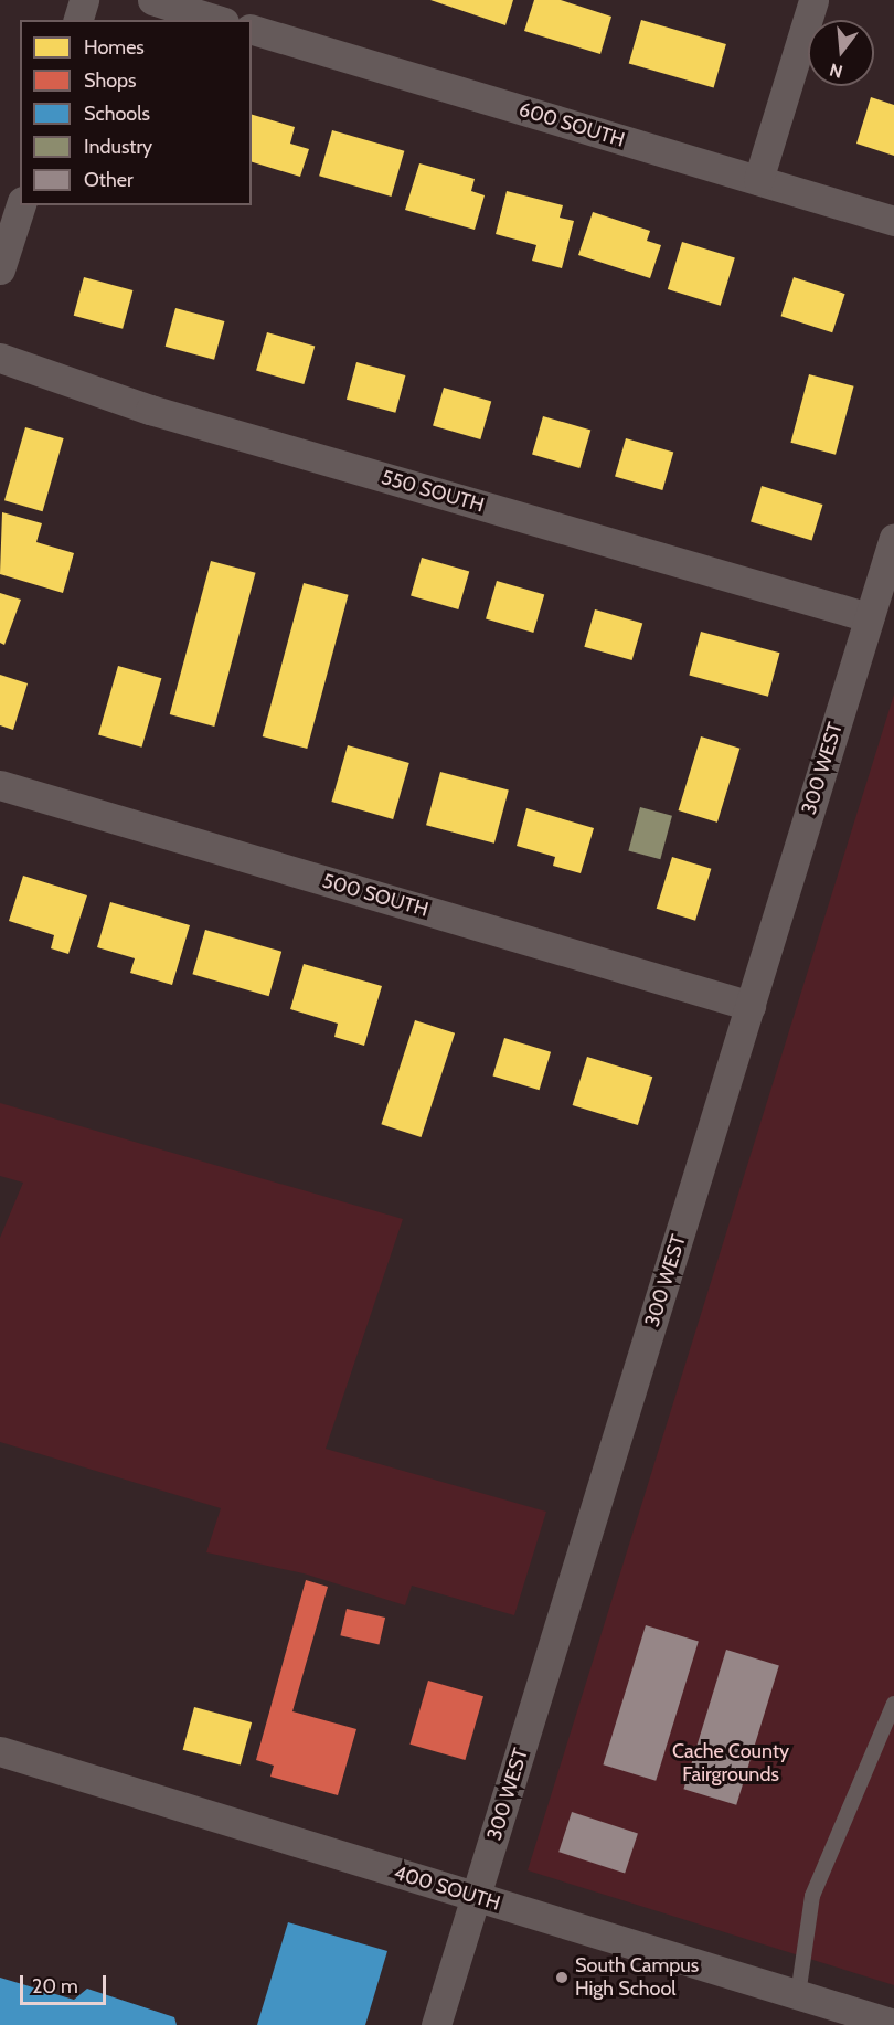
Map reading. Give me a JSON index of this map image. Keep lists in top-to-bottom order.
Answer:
{
  "streets": {
    "street": [
      "600 SOUTH",
      "550 SOUTH",
      "300 WEST",
      "500 SOUTH",
      "400 SOUTH"
    ]
  },
  "crossings": [
    ["550 SOUTH", "300 WEST"],
    ["300 WEST", "500 SOUTH"],
    ["300 WEST", "400 SOUTH"]
  ],
  "parks": ["Cache County Fairgrounds"],
  "places": ["South Campus High School"],
  "legend": [
    "Homes",
    "Shops",
    "Schools",
    "Industry",
    "Other"
  ],
  "scale_bar": "20 m",
  "north": "bottom"
}
